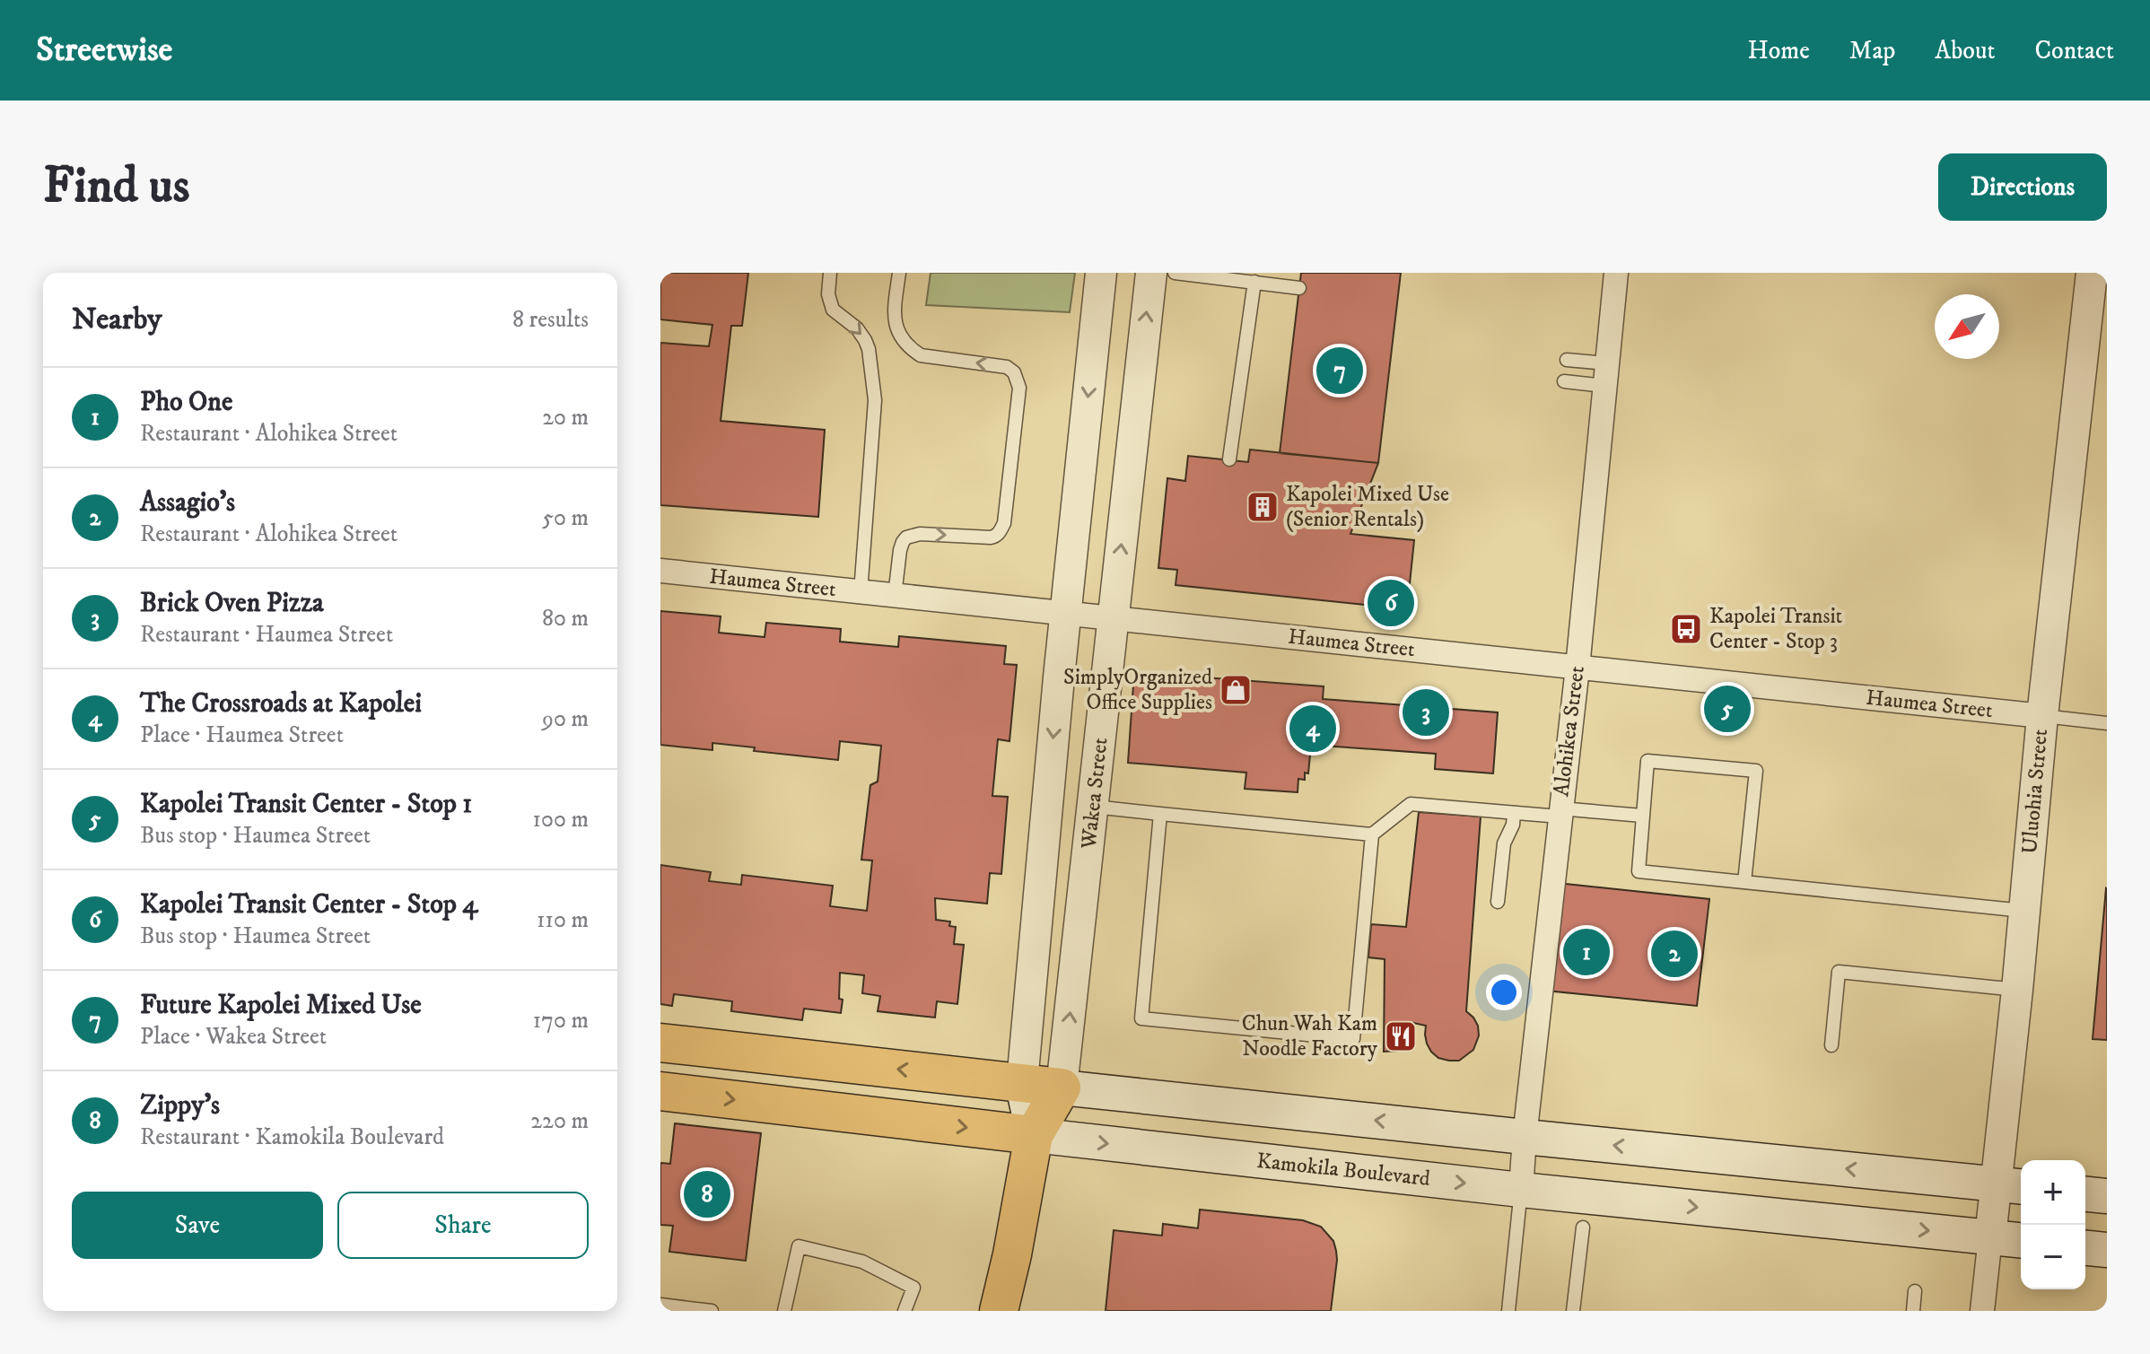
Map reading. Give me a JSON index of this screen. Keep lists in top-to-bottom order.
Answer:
{
  "streets": {
    "main road": ["Wakea Street", "Kamokila Boulevard"],
    "street": ["Haumea Street", "Alohikea Street", "Uluohia Street"]
  },
  "crossings": [
    ["Haumea Street", "Alohikea Street"],
    ["Haumea Street", "Uluohia Street"],
    ["Haumea Street", "Wakea Street"],
    ["Alohikea Street", "Kamokila Boulevard"],
    ["Uluohia Street", "Kamokila Boulevard"],
    ["Wakea Street", "Kamokila Boulevard"]
  ],
  "places": {
    "building": ["Kapolei Mixed Use (Senior Rentals)"],
    "bus stop": ["Kapolei Transit Center - Stop 3"],
    "shop": ["SimplyOrganized Office Supplies"],
    "restaurant": ["Chun Wah Kam Noodle Factory"]
  },
  "north": "bottom left",
  "page": {
    "header": "Streetwise",
    "nav": [
      "Home",
      "Map",
      "About",
      "Contact"
    ],
    "buttons": [
      "Directions",
      ["Save", "Share"]
    ],
    "title": "Find us",
    "heading": ["Nearby", "8 results"],
    "pins": [
      "7",
      "6",
      "5",
      "3",
      "4",
      "1",
      "2",
      "8"
    ],
    "list": [
      {
        "mark": "1",
        "name": "Pho One",
        "note": "Restaurant · Alohikea Street",
        "value": "20 m"
      },
      {
        "mark": "2",
        "name": "Assagio's",
        "note": "Restaurant · Alohikea Street",
        "value": "50 m"
      },
      {
        "mark": "3",
        "name": "Brick Oven Pizza",
        "note": "Restaurant · Haumea Street",
        "value": "80 m"
      },
      {
        "mark": "4",
        "name": "The Crossroads at Kapolei",
        "note": "Place · Haumea Street",
        "value": "90 m"
      },
      {
        "mark": "5",
        "name": "Kapolei Transit Center - Stop 1",
        "note": "Bus stop · Haumea Street",
        "value": "100 m"
      },
      {
        "mark": "6",
        "name": "Kapolei Transit Center - Stop 4",
        "note": "Bus stop · Haumea Street",
        "value": "110 m"
      },
      {
        "mark": "7",
        "name": "Future Kapolei Mixed Use",
        "note": "Place · Wakea Street",
        "value": "170 m"
      },
      {
        "mark": "8",
        "name": "Zippy's",
        "note": "Restaurant · Kamokila Boulevard",
        "value": "220 m"
      }
    ],
    "map_buttons": ["+", "−"]
  }
}
